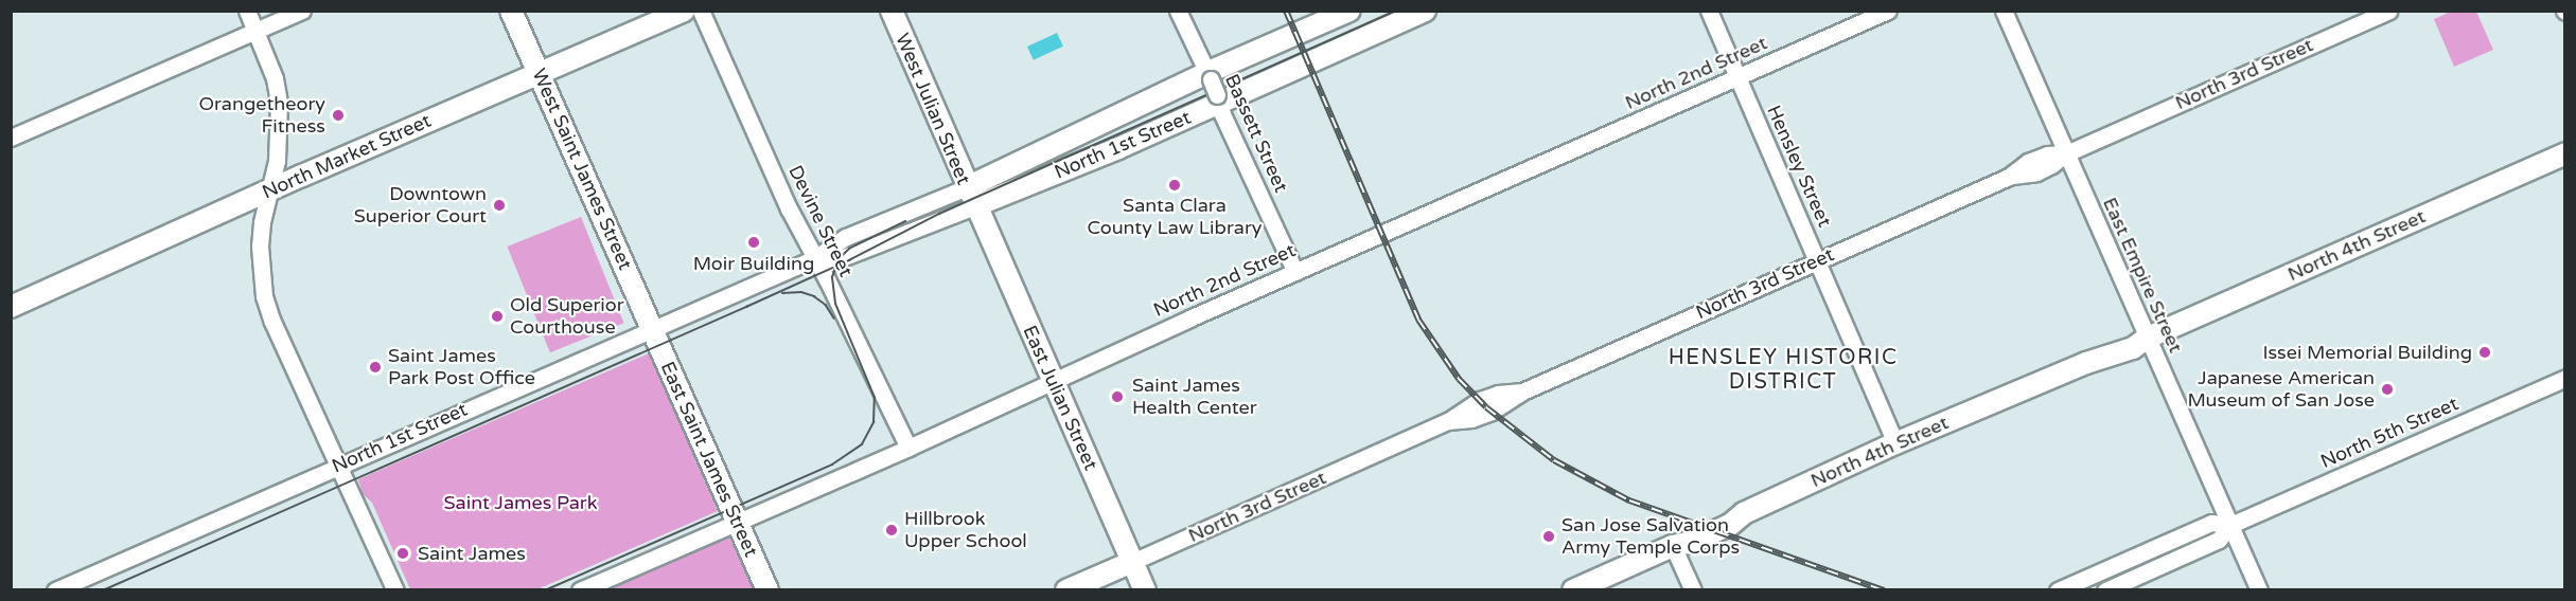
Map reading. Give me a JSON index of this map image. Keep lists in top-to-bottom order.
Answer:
{
  "streets": {
    "main road": [
      "North 3rd Street",
      "West Julian Street",
      "North 1st Street",
      "North Market Street",
      "West Saint James Street",
      "North 4th Street",
      "East Julian Street",
      "East Saint James Street"
    ],
    "street": [
      "North 2nd Street",
      "Bassett Street",
      "Hensley Street",
      "Devine Street",
      "East Empire Street",
      "North 5th Street"
    ]
  },
  "crossings": [
    ["North 2nd Street", "Bassett Street"],
    ["North 2nd Street", "Hensley Street"],
    ["North 2nd Street", "Devine Street"],
    ["North 2nd Street", "East Julian Street"],
    ["North 2nd Street", "East Saint James Street"],
    ["North 3rd Street", "Hensley Street"],
    ["North 3rd Street", "East Empire Street"],
    ["North 3rd Street", "East Julian Street"],
    ["West Julian Street", "North 1st Street"],
    ["West Julian Street", "East Julian Street"],
    ["Bassett Street", "North 1st Street"],
    ["North 1st Street", "West Saint James Street"],
    ["North 1st Street", "Devine Street"],
    ["North 1st Street", "East Julian Street"],
    ["North 1st Street", "East Saint James Street"],
    ["North Market Street", "West Saint James Street"],
    ["Hensley Street", "North 4th Street"],
    ["West Saint James Street", "East Saint James Street"],
    ["North 4th Street", "East Empire Street"],
    ["East Empire Street", "North 5th Street"]
  ],
  "districts": ["HENSLEY HISTORIC DISTRICT"],
  "parks": ["Saint James Park"],
  "places": [
    "Orangetheory Fitness",
    "Santa Clara County Law Library",
    "Downtown Superior Court",
    "Moir Building",
    "Old Superior Courthouse",
    "Issei Memorial Building",
    "Saint James Park Post Office",
    "Japanese American Museum of San Jose",
    "Saint James Health Center",
    "Hillbrook Upper School",
    "San Jose Salvation Army Temple Corps",
    "Saint James"
  ]
}
